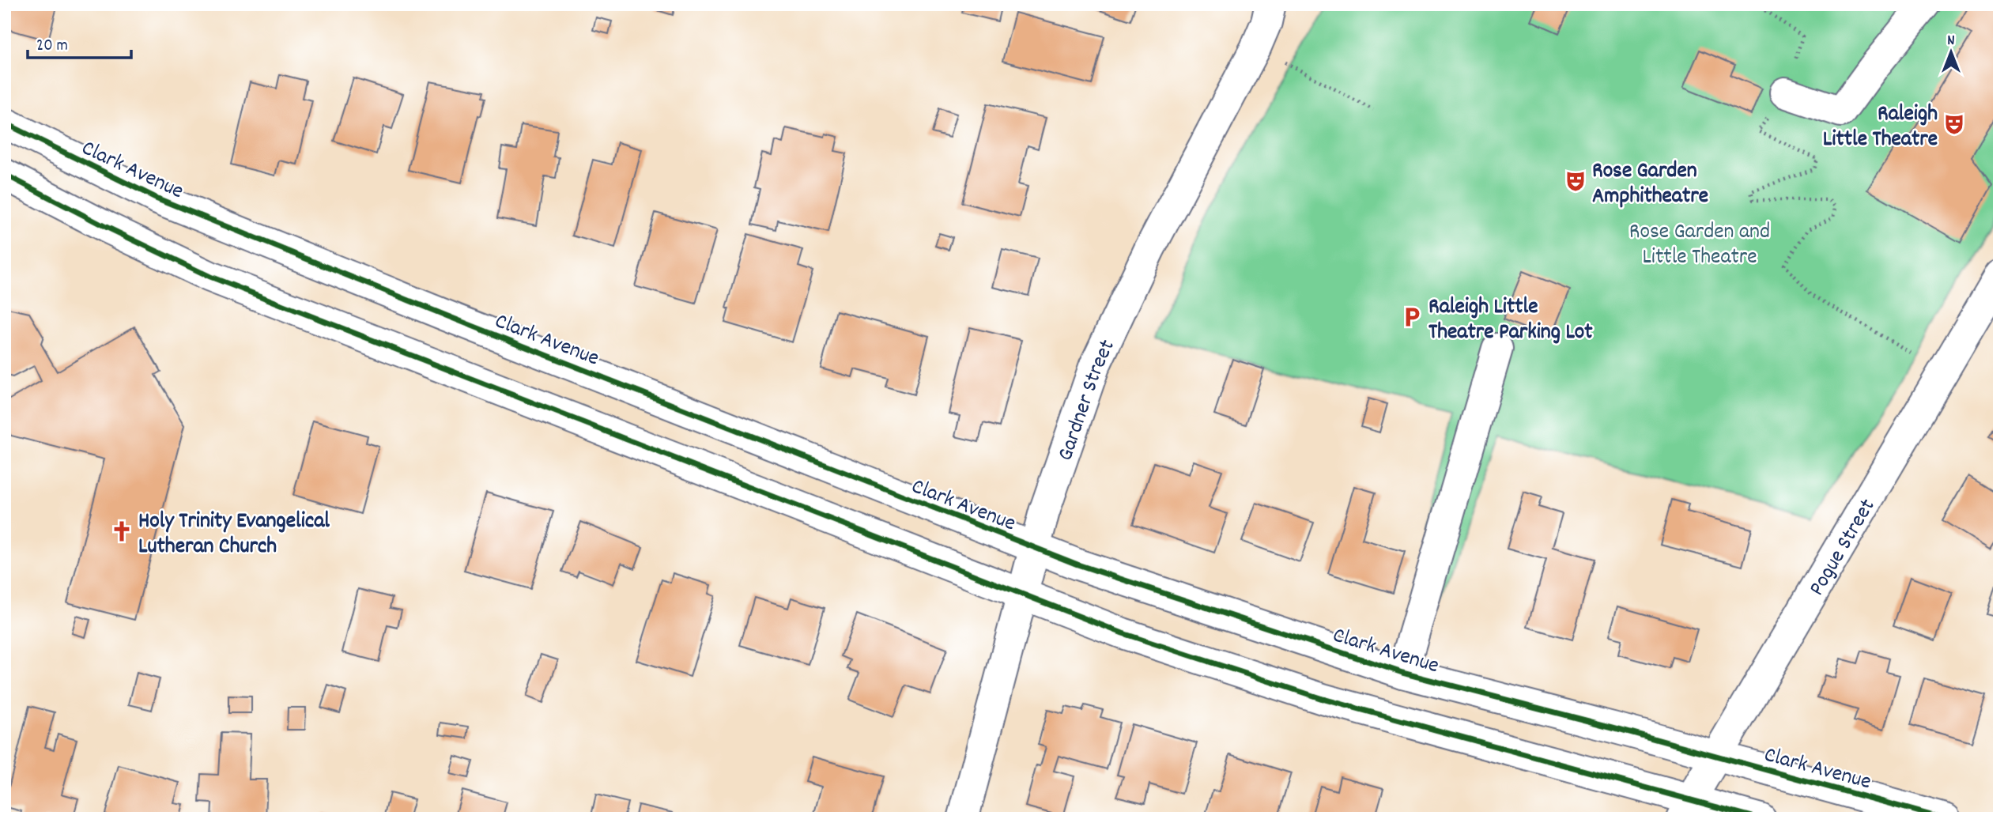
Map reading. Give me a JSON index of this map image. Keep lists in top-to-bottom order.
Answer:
{
  "streets": {
    "main road": ["Clark Avenue", "Gardner Street", "Pogue Street"]
  },
  "crossings": [
    ["Clark Avenue", "Gardner Street"],
    ["Clark Avenue", "Pogue Street"]
  ],
  "parks": ["Rose Garden and Little Theatre"],
  "places": {
    "theatre": ["Raleigh Little Theatre", "Rose Garden Amphitheatre"],
    "parking": ["Raleigh Little Theatre Parking Lot"],
    "church": ["Holy Trinity Evangelical Lutheran Church"]
  },
  "scale_bar": "20 m",
  "north": "top"
}
